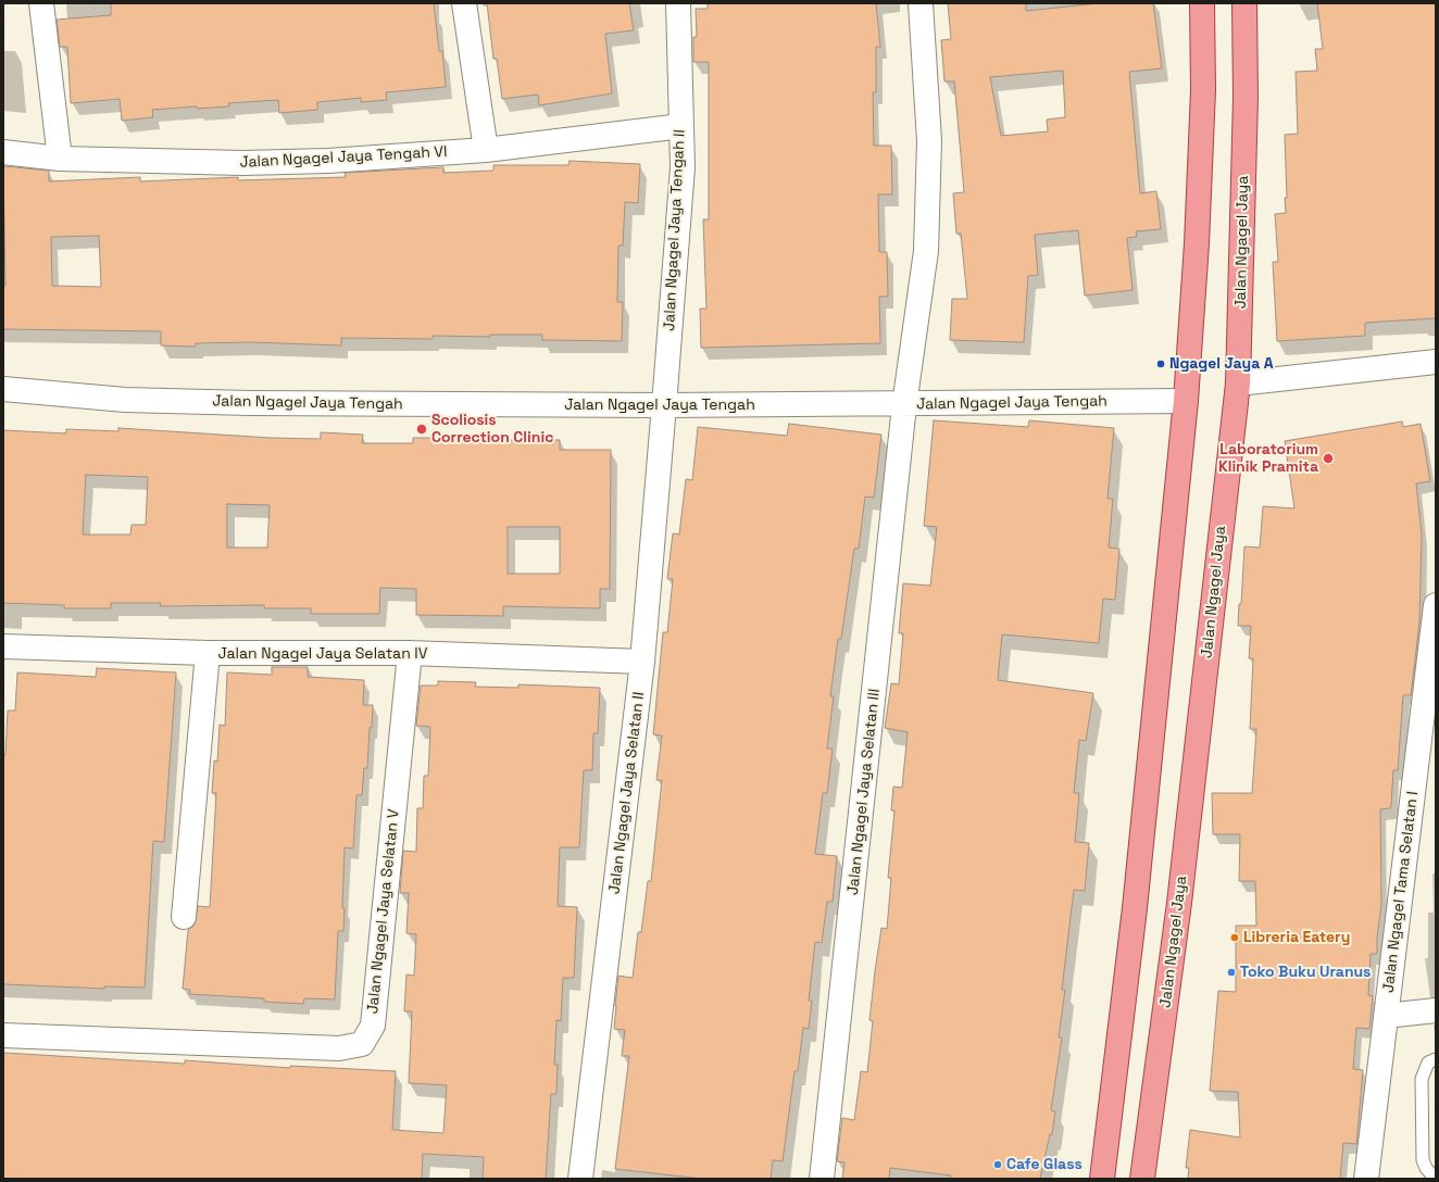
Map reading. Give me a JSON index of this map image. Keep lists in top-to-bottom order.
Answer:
{
  "streets": {
    "main road": ["Jalan Ngagel Jaya"],
    "street": [
      "Jalan Ngagel Jaya Tengah VI",
      "Jalan Ngagel Jaya Tengah II",
      "Jalan Ngagel Jaya Tengah",
      "Jalan Ngagel Jaya Selatan IV",
      "Jalan Ngagel Jaya Selatan III",
      "Jalan Ngagel Jaya Selatan II",
      "Jalan Ngagel Tama Selatan I",
      "Jalan Ngagel Jaya Selatan V"
    ]
  },
  "crossings": [
    ["Jalan Ngagel Jaya Tengah VI", "Jalan Ngagel Jaya Tengah II"],
    ["Jalan Ngagel Jaya Tengah II", "Jalan Ngagel Jaya Tengah"],
    ["Jalan Ngagel Jaya Tengah II", "Jalan Ngagel Jaya Selatan II"],
    ["Jalan Ngagel Jaya Tengah", "Jalan Ngagel Jaya Selatan III"],
    ["Jalan Ngagel Jaya Tengah", "Jalan Ngagel Jaya Selatan II"],
    ["Jalan Ngagel Jaya Selatan IV", "Jalan Ngagel Jaya Selatan II"],
    ["Jalan Ngagel Jaya Selatan IV", "Jalan Ngagel Jaya Selatan V"]
  ],
  "places": [
    "Ngagel Jaya A",
    "Scoliosis Correction Clinic",
    "Laboratorium Klinik Pramita",
    "Libreria Eatery",
    "Toko Buku Uranus",
    "Cafe Glass"
  ]
}
